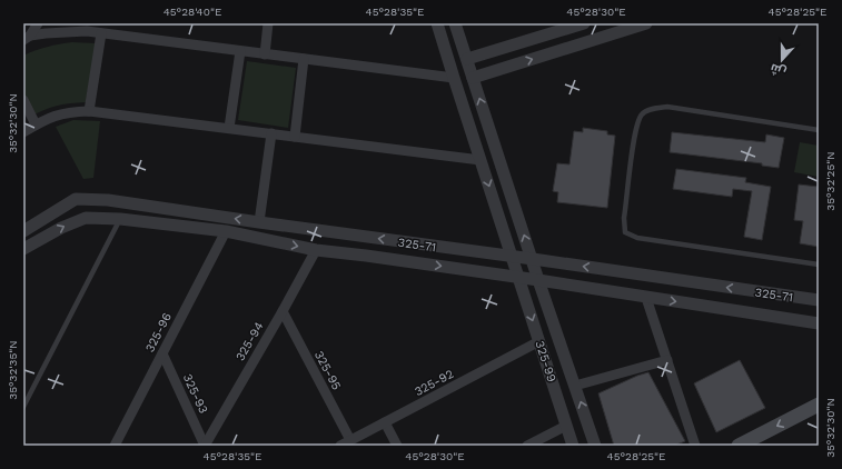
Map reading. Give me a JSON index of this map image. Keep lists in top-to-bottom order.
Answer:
{
  "streets": {
    "street": [
      "325-71",
      "325-96",
      "325-94",
      "325-99",
      "325-95",
      "325-92",
      "325-93"
    ]
  },
  "crossings": [
    ["325-71", "325-96"],
    ["325-71", "325-94"],
    ["325-71", "325-99"],
    ["325-96", "325-93"],
    ["325-94", "325-95"],
    ["325-94", "325-93"],
    ["325-99", "325-92"],
    ["325-95", "325-92"]
  ],
  "north": "bottom",
  "coordinates": [
    "45°28'40\"E",
    "45°28'35\"E",
    "45°28'30\"E",
    "45°28'25\"E",
    "35°32'30\"N",
    "35°32'25\"N",
    "35°32'35\"N"
  ]
}
